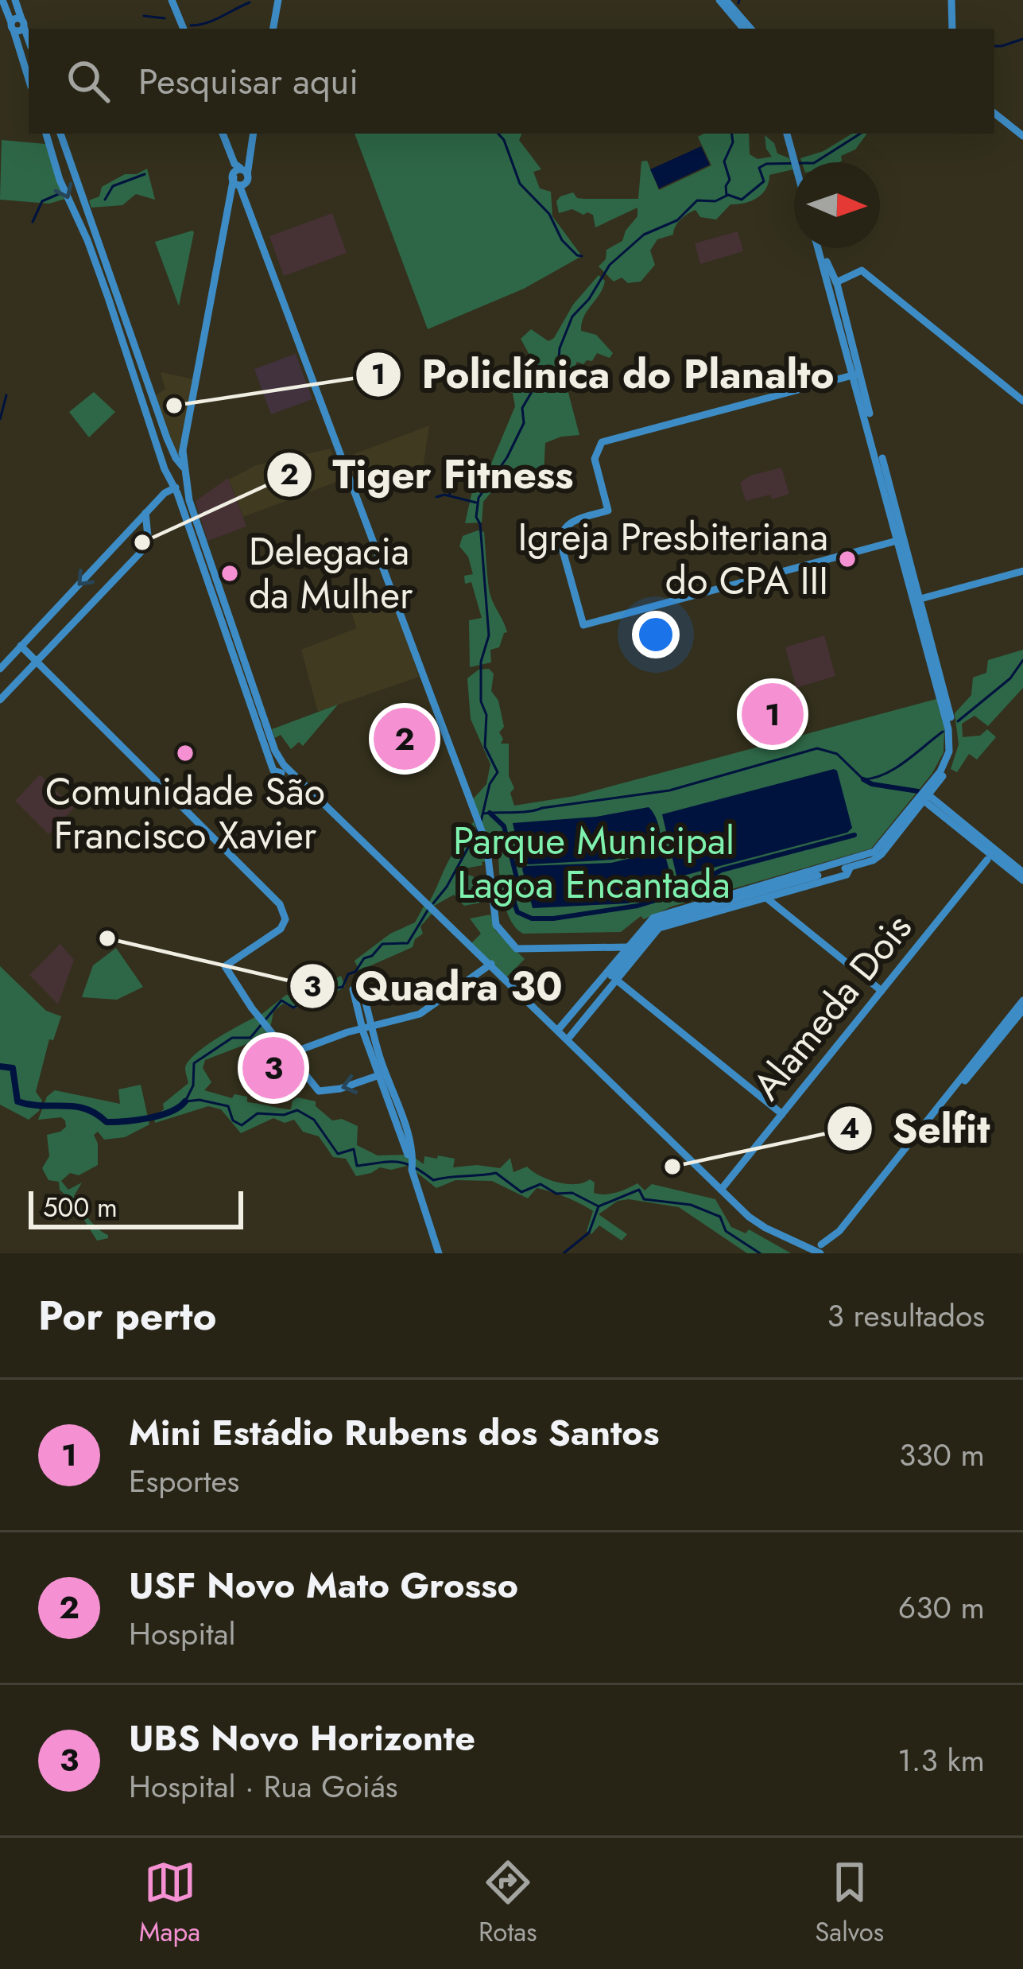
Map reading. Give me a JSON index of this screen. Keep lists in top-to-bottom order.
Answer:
{
  "streets": {
    "main road": ["Alameda Dois"]
  },
  "parks": ["Parque Municipal Lagoa Encantada"],
  "places": [
    "Policlínica do Planalto",
    "Tiger Fitness",
    "Igreja Presbiteriana do CPA III",
    "Delegacia da Mulher",
    "Comunidade São Francisco Xavier",
    "Quadra 30",
    "Selfit"
  ],
  "scale_bar": "500 m",
  "north": "right",
  "page": {
    "search": "Pesquisar aqui",
    "pins": ["1", "2", "3"],
    "scale": "500 m",
    "heading": ["Por perto", "3 resultados"],
    "list": [
      {
        "mark": "1",
        "name": "Mini Estádio Rubens dos Santos",
        "note": "Esportes",
        "value": "330 m"
      },
      {
        "mark": "2",
        "name": "USF Novo Mato Grosso",
        "note": "Hospital",
        "value": "630 m"
      },
      {
        "mark": "3",
        "name": "UBS Novo Horizonte",
        "note": "Hospital · Rua Goiás",
        "value": "1.3 km"
      }
    ],
    "nav": ["Mapa", "Rotas", "Salvos"]
  }
}
